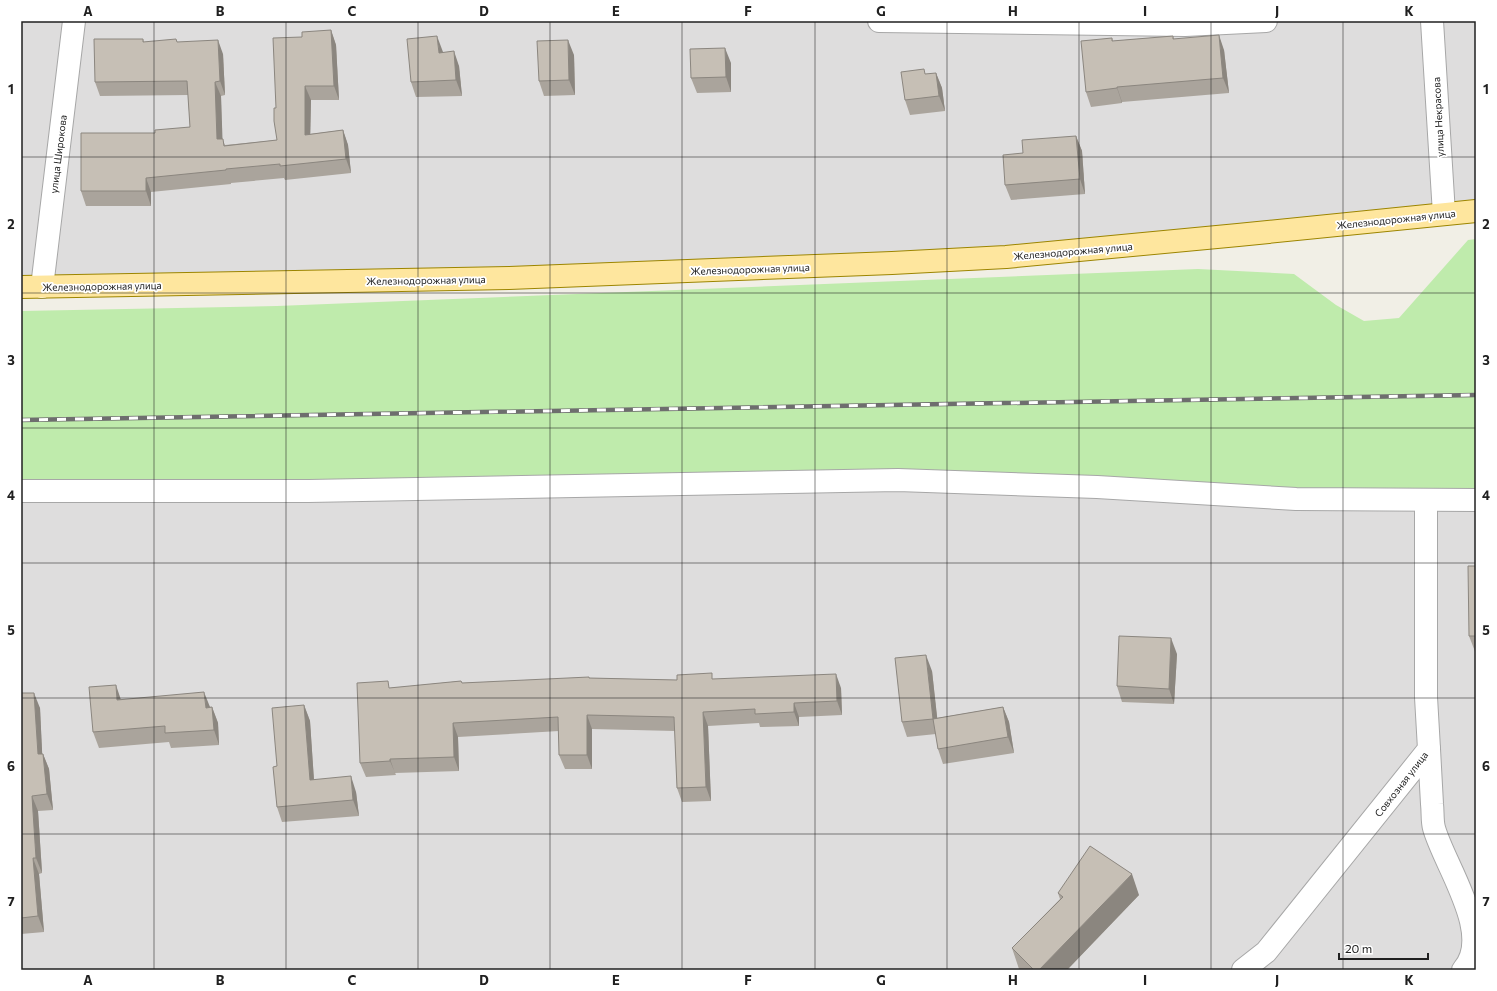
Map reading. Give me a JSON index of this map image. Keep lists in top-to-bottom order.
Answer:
{
  "streets": {
    "main road": ["Железнодорожная улица"],
    "street": ["улица Некрасова", "улица Широкова", "Совхозная улица"]
  },
  "crossings": [
    ["улица Некрасова", "Железнодорожная улица"],
    ["улица Широкова", "Железнодорожная улица"]
  ],
  "scale_bar": "20 m",
  "grid": {
    "columns": [
      "A",
      "B",
      "C",
      "D",
      "E",
      "F",
      "G",
      "H",
      "I",
      "J",
      "K"
    ],
    "rows": [
      "1",
      "2",
      "3",
      "4",
      "5",
      "6",
      "7"
    ]
  }
}
